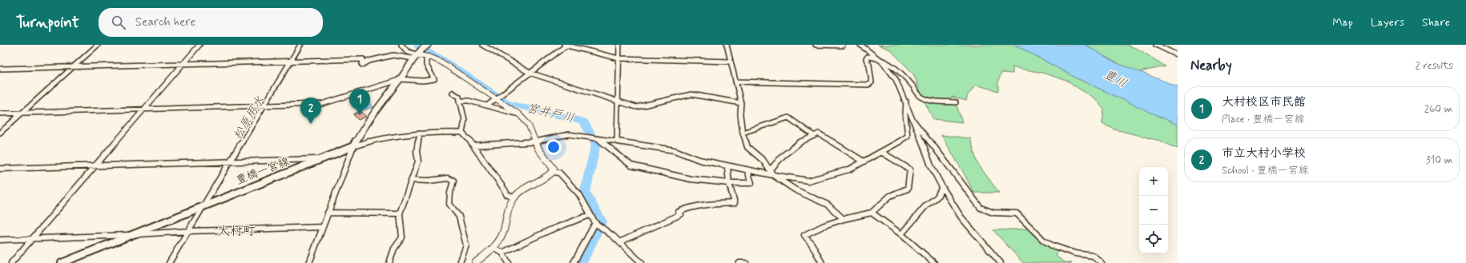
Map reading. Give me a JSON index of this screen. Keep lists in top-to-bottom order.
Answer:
{
  "streets": {
    "main road": ["豊橋一宮線"]
  },
  "districts": ["大村町"],
  "water": ["豊川", "宮井戸川", "松原用水"],
  "page": {
    "header": "Turnpoint",
    "search": "Search here",
    "nav": ["Map", "Layers", "Share"],
    "heading": ["Nearby", "2 results"],
    "list": [
      {
        "mark": "1",
        "name": "大村校区市民館",
        "note": "Place · 豊橋一宮線",
        "value": "260 m"
      },
      {
        "mark": "2",
        "name": "市立大村小学校",
        "note": "School · 豊橋一宮線",
        "value": "310 m"
      }
    ],
    "pins": ["1", "2"],
    "map_buttons": ["+", "−"]
  }
}
